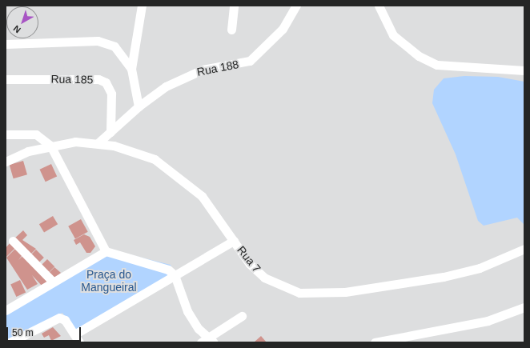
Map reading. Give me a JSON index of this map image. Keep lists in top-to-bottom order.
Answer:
{
  "streets": {
    "street": ["Rua 188", "Rua 185", "Rua 7"]
  },
  "crossings": [
    ["Rua 188", "Rua 185"],
    ["Rua 188", "Rua 7"]
  ],
  "parks": ["Praça do Mangueiral"],
  "scale_bar": "50 m",
  "north": "bottom left"
}
